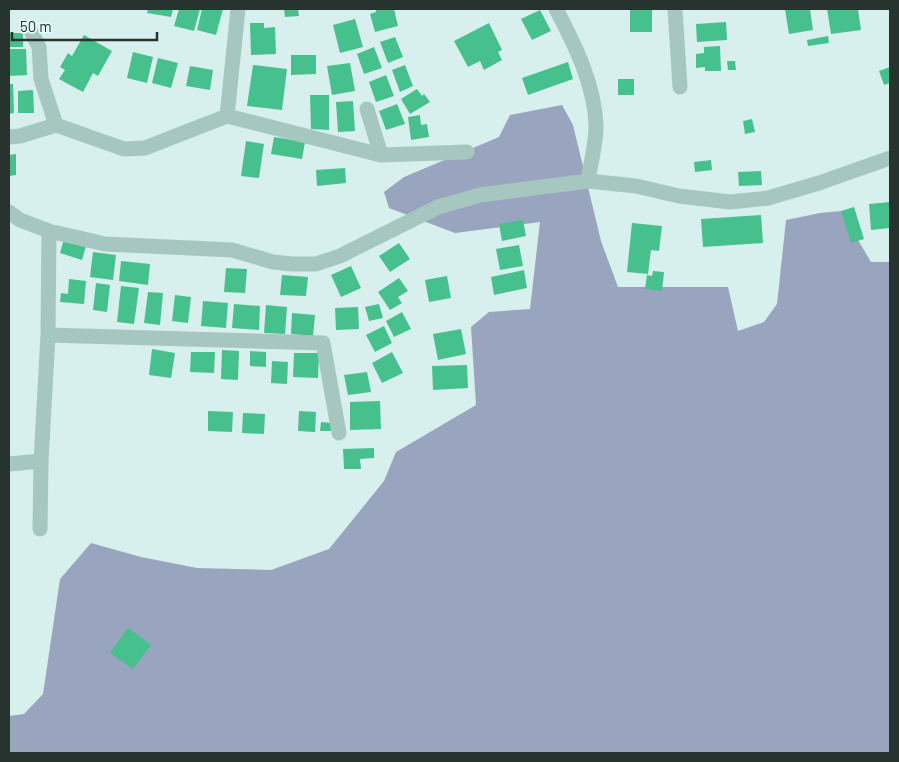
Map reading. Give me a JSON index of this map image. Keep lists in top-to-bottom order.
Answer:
{
  "scale_bar": "50 m"
}
